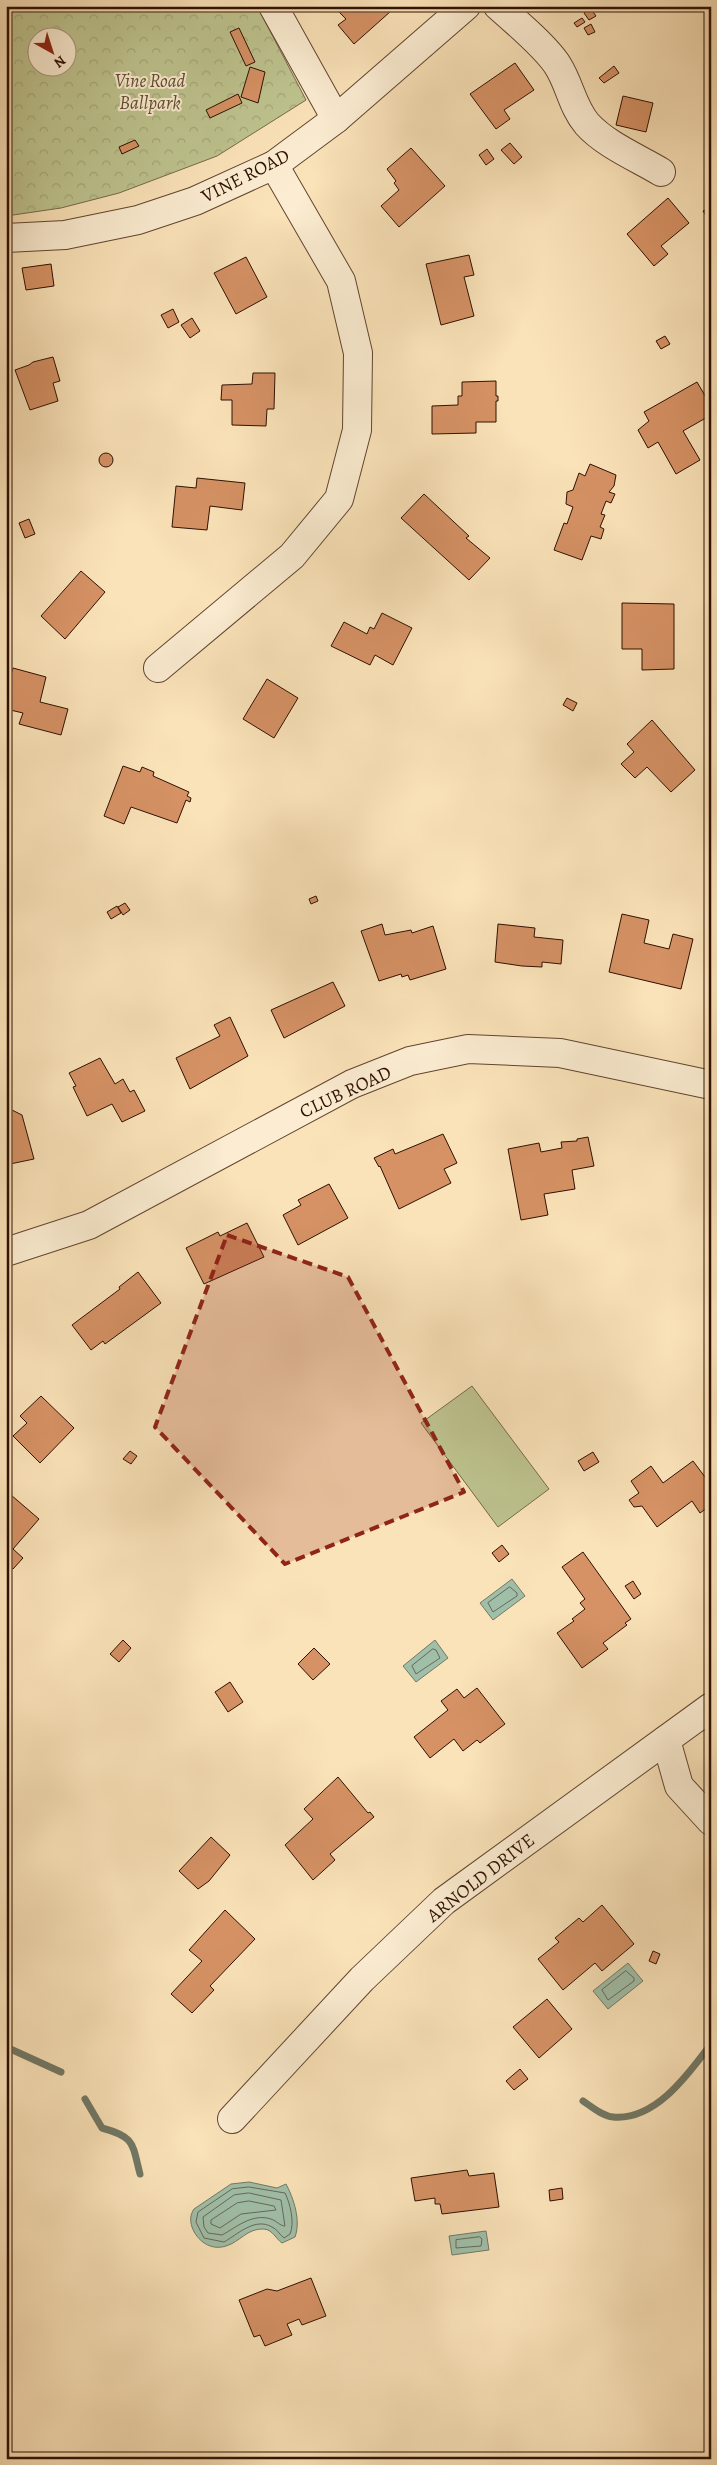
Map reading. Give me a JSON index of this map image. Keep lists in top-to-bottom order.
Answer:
{
  "streets": {
    "street": ["VINE ROAD", "CLUB ROAD", "ARNOLD DRIVE"]
  },
  "parks": ["Vine Road Ballpark"],
  "north": "bottom right"
}
